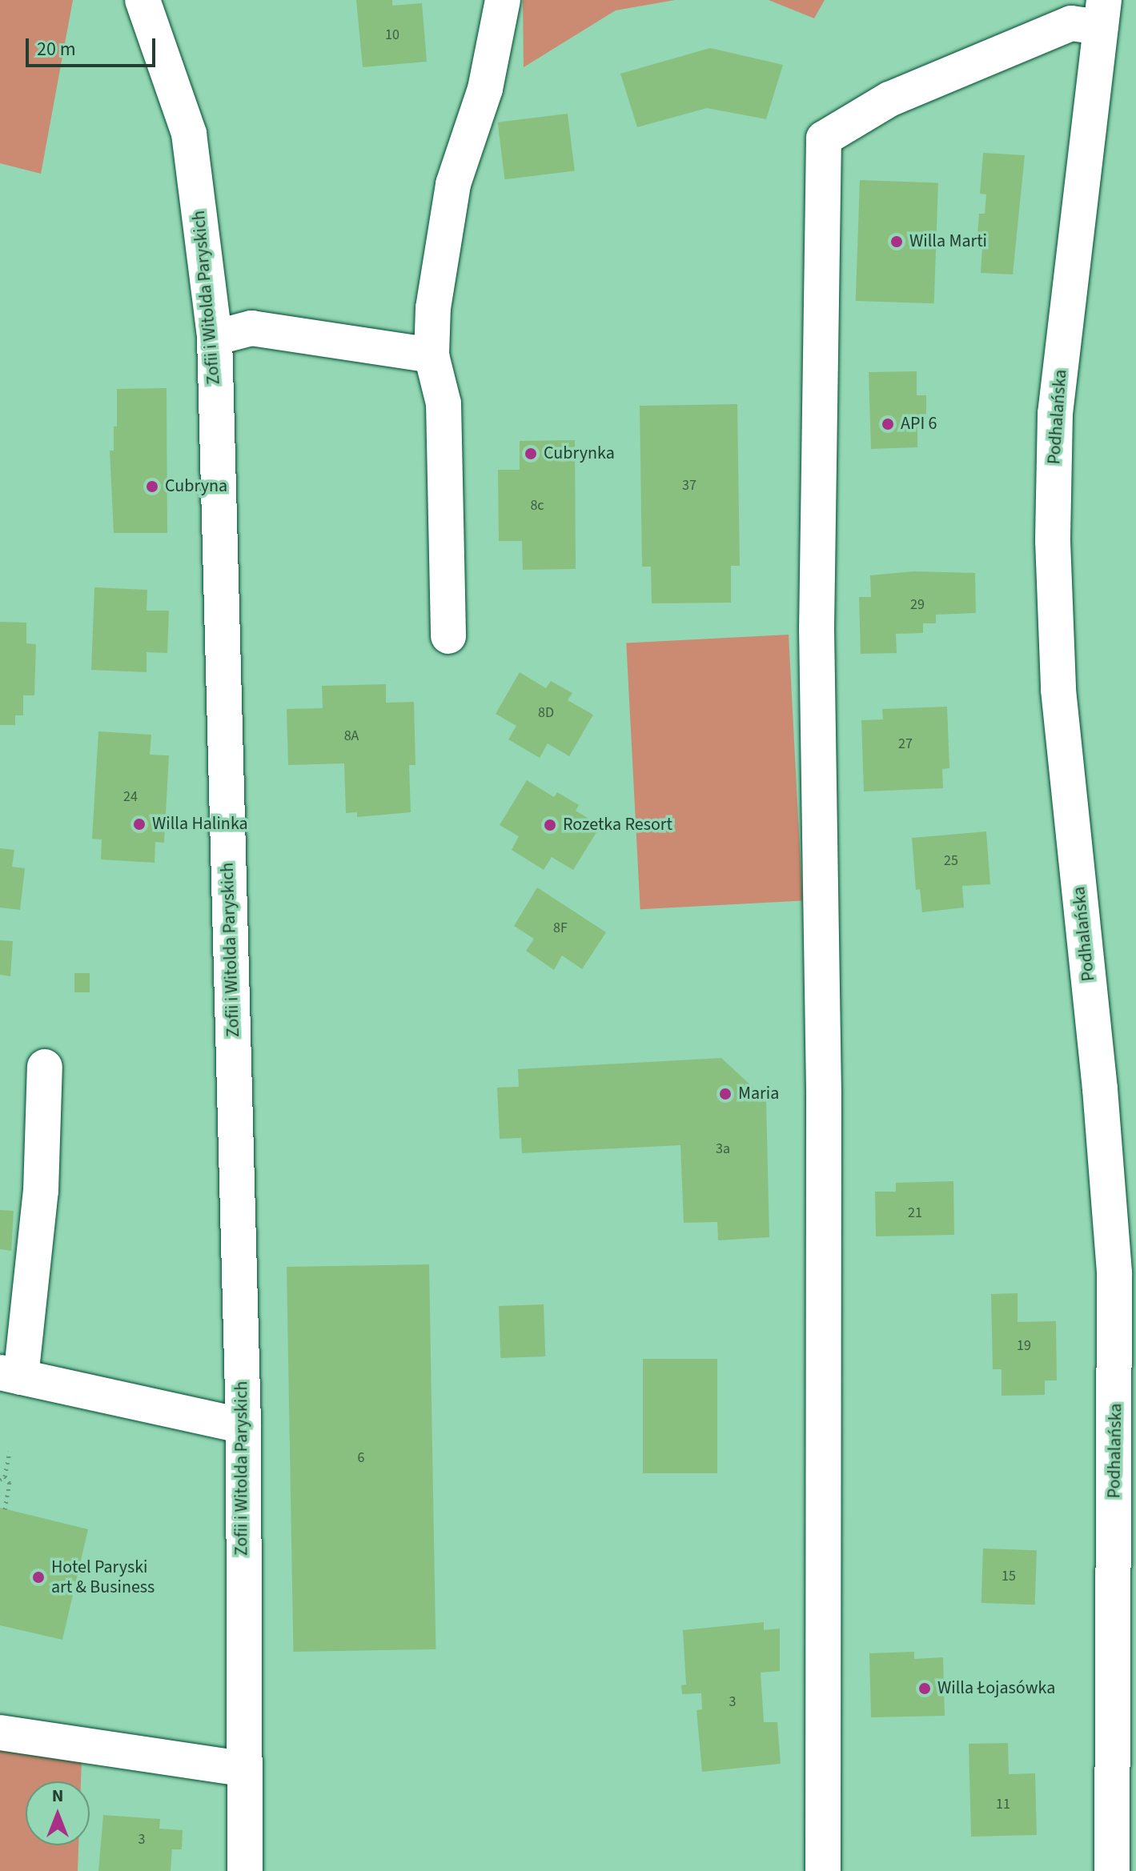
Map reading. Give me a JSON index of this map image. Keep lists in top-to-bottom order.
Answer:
{
  "streets": {
    "street": ["Zofii i Witolda Paryskich", "Podhalańska"]
  },
  "places": [
    "Willa Marti",
    "API 6",
    "Cubrynka",
    "Cubryna",
    "Willa Halinka",
    "Rozetka Resort",
    "Maria",
    "Hotel Paryski art & Business",
    "Willa Łojasówka"
  ],
  "house_numbers": [
    "10",
    "37",
    "8c",
    "29",
    "8D",
    "8A",
    "27",
    "24",
    "25",
    "8F",
    "3a",
    "21",
    "19",
    "6",
    "15",
    "3",
    "11",
    "3"
  ],
  "scale_bar": "20 m",
  "north": "top"
}
